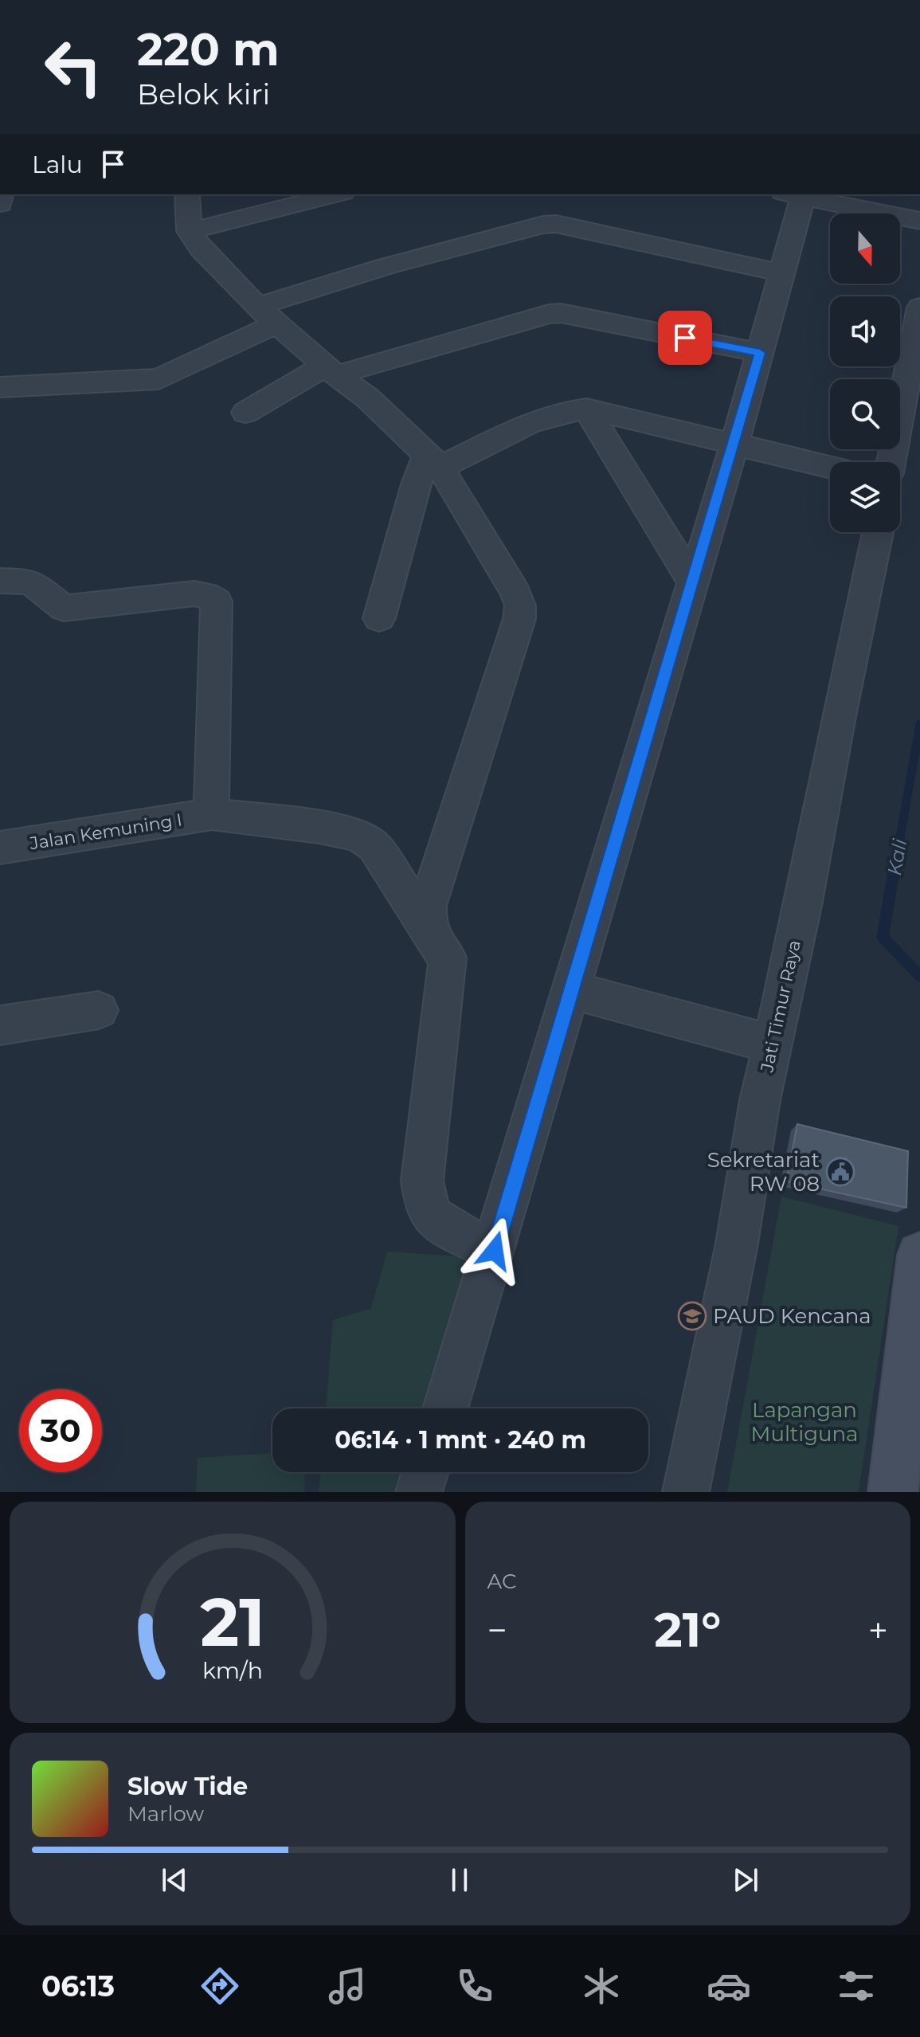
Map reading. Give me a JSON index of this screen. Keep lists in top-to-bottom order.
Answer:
{
  "streets": {
    "street": ["Jalan Kemuning I", "Jati Timur Raya"]
  },
  "water": ["Kali"],
  "parks": ["Lapangan Multiguna"],
  "places": {
    "public building": ["Sekretariat RW 08"],
    "school or university": ["PAUD Kencana"]
  },
  "north": "bottom",
  "page": {
    "turn": ["220 m", "Belok kiri"],
    "then": "Lalu",
    "limit": "30",
    "trip": "06:14 · 1 mnt · 240 m",
    "tile": "AC",
    "heat": ["−", "21°", "+"],
    "song": ["Slow Tide", "Marlow"],
    "tabs": "06:13",
    "gauge": ["21", "km/h"]
  }
}
